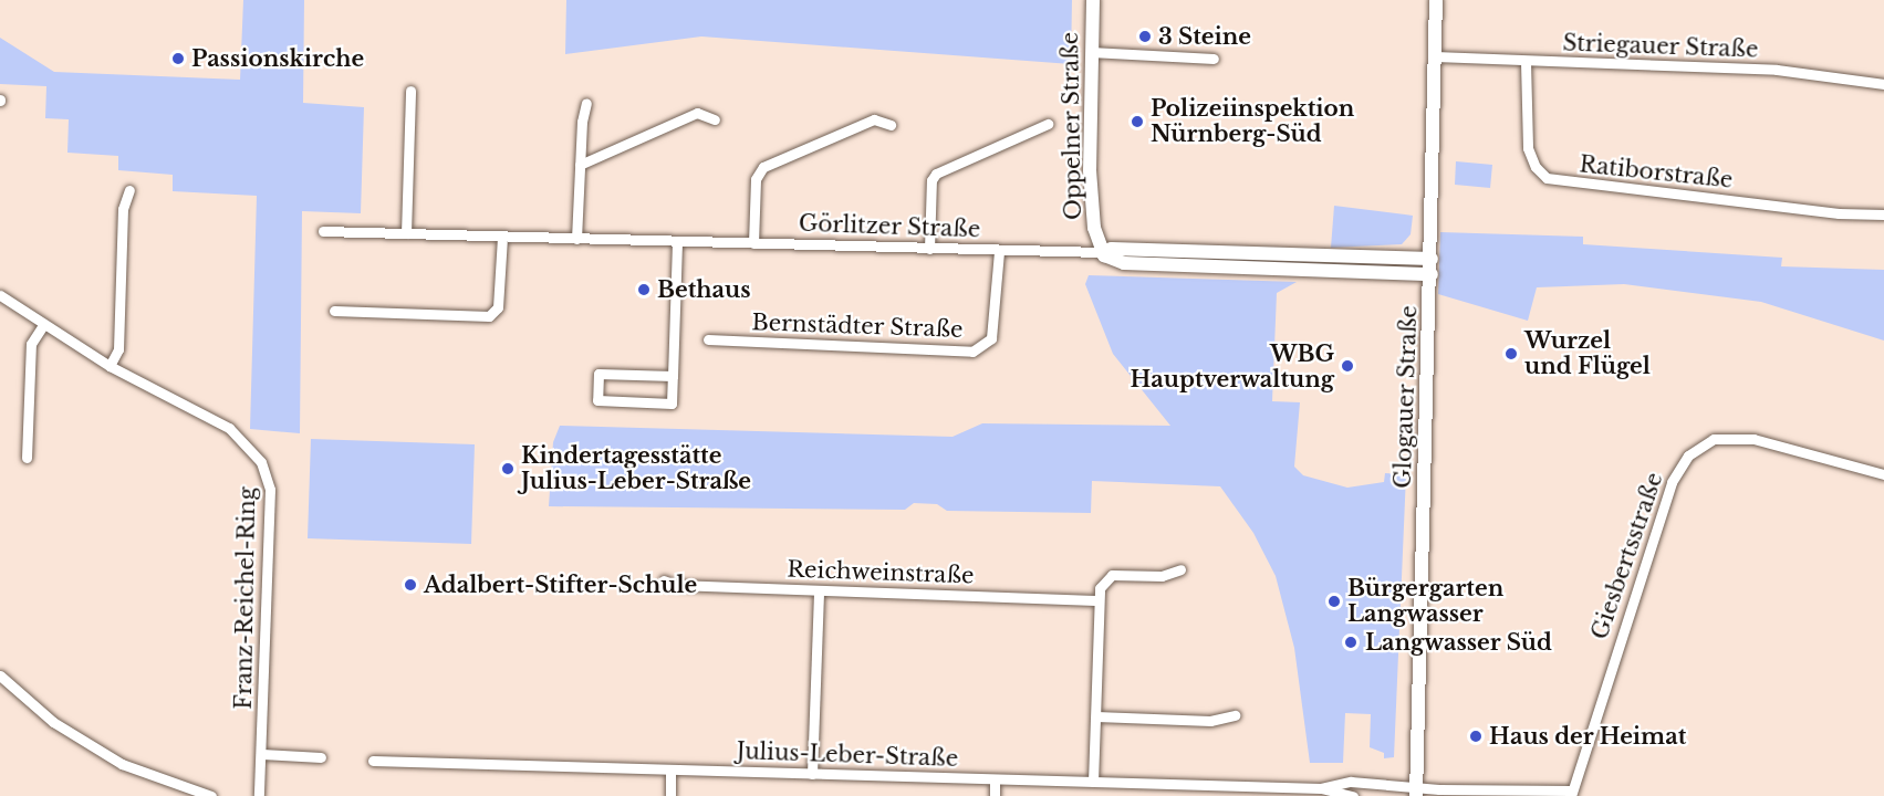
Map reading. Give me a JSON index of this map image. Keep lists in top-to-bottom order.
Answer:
{
  "streets": {
    "street": [
      "Striegauer Straße",
      "Oppelner Straße",
      "Ratiborstraße",
      "Görlitzer Straße",
      "Bernstädter Straße",
      "Glogauer Straße",
      "Giesbertsstraße",
      "Reichweinstraße",
      "Franz-Reichel-Ring",
      "Julius-Leber-Straße"
    ]
  },
  "crossings": [
    ["Striegauer Straße", "Ratiborstraße"],
    ["Striegauer Straße", "Glogauer Straße"],
    ["Oppelner Straße", "Görlitzer Straße"],
    ["Görlitzer Straße", "Bernstädter Straße"],
    ["Görlitzer Straße", "Glogauer Straße"],
    ["Glogauer Straße", "Julius-Leber-Straße"],
    ["Giesbertsstraße", "Julius-Leber-Straße"]
  ],
  "places": [
    "3 Steine",
    "Passionskirche",
    "Polizeiinspektion Nürnberg-Süd",
    "Bethaus",
    "Wurzel und Flügel",
    "WBG Hauptverwaltung",
    "Kindertagesstätte Julius-Leber-Straße",
    "Adalbert-Stifter-Schule",
    "Bürgergarten Langwasser",
    "Langwasser Süd",
    "Haus der Heimat"
  ]
}
